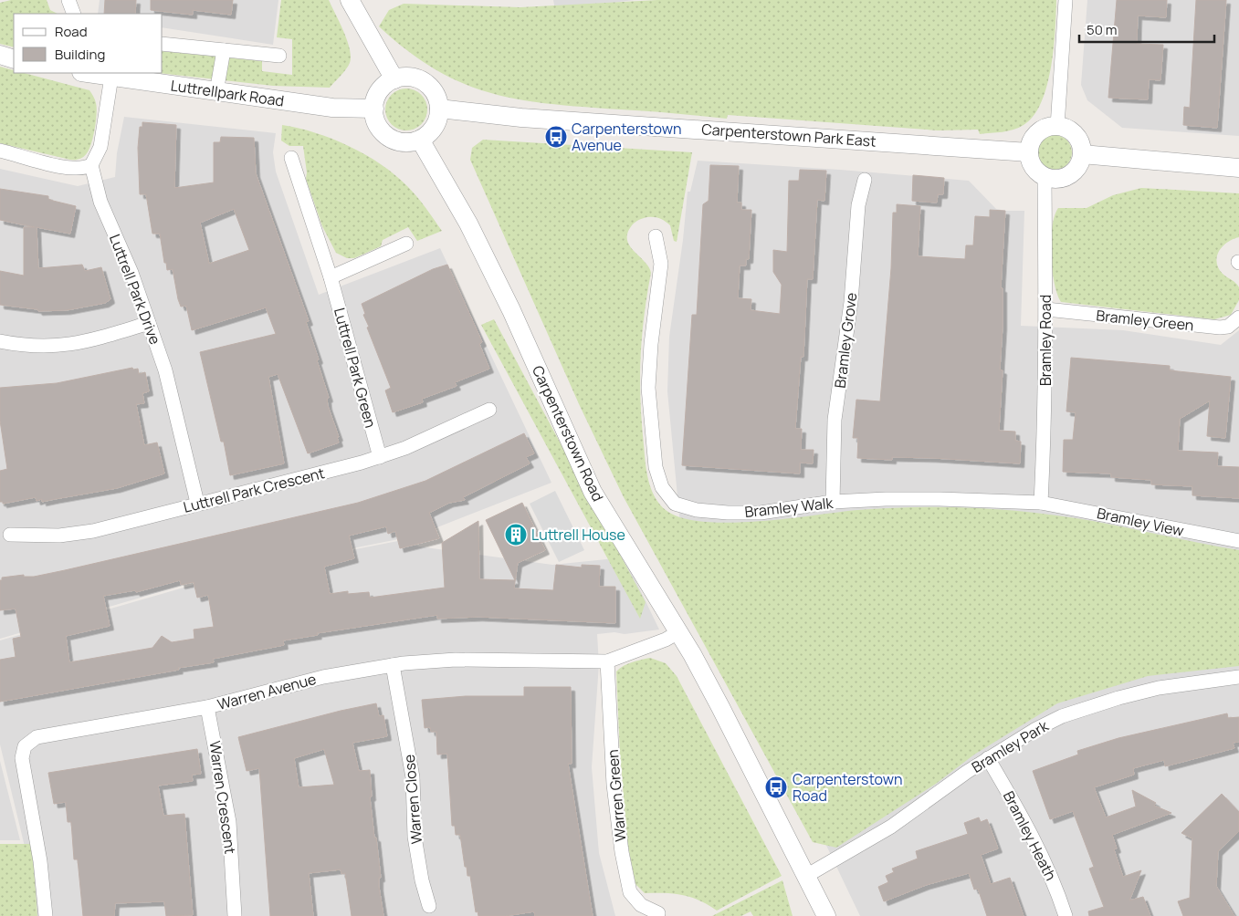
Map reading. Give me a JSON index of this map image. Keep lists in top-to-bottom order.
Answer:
{
  "streets": {
    "street": [
      "Luttrellpark Road",
      "Carpenterstown Park East",
      "Luttrell Park Drive",
      "Bramley Green",
      "Bramley Grove",
      "Bramley Road",
      "Luttrell Park Green",
      "Carpenterstown Road",
      "Luttrell Park Crescent",
      "Bramley Walk",
      "Bramley View",
      "Warren Avenue",
      "Bramley Park",
      "Warren Green",
      "Warren Crescent",
      "Warren Close",
      "Bramley Heath"
    ]
  },
  "crossings": [
    ["Luttrellpark Road", "Carpenterstown Park East"],
    ["Luttrellpark Road", "Carpenterstown Road"],
    ["Carpenterstown Park East", "Bramley Road"],
    ["Carpenterstown Park East", "Carpenterstown Road"],
    ["Luttrell Park Drive", "Luttrell Park Crescent"],
    ["Bramley Green", "Bramley Road"],
    ["Bramley Grove", "Bramley Walk"],
    ["Bramley Road", "Bramley Walk"],
    ["Bramley Road", "Bramley View"],
    ["Luttrell Park Green", "Luttrell Park Crescent"],
    ["Carpenterstown Road", "Warren Avenue"],
    ["Carpenterstown Road", "Bramley Park"],
    ["Bramley Walk", "Bramley View"],
    ["Warren Avenue", "Warren Green"],
    ["Warren Avenue", "Warren Crescent"],
    ["Warren Avenue", "Warren Close"],
    ["Bramley Park", "Bramley Heath"]
  ],
  "places": {
    "bus stop": ["Carpenterstown Avenue", "Carpenterstown Road"],
    "building": ["Luttrell House"]
  },
  "legend": ["Road", "Building"],
  "scale_bar": "50 m"
}
